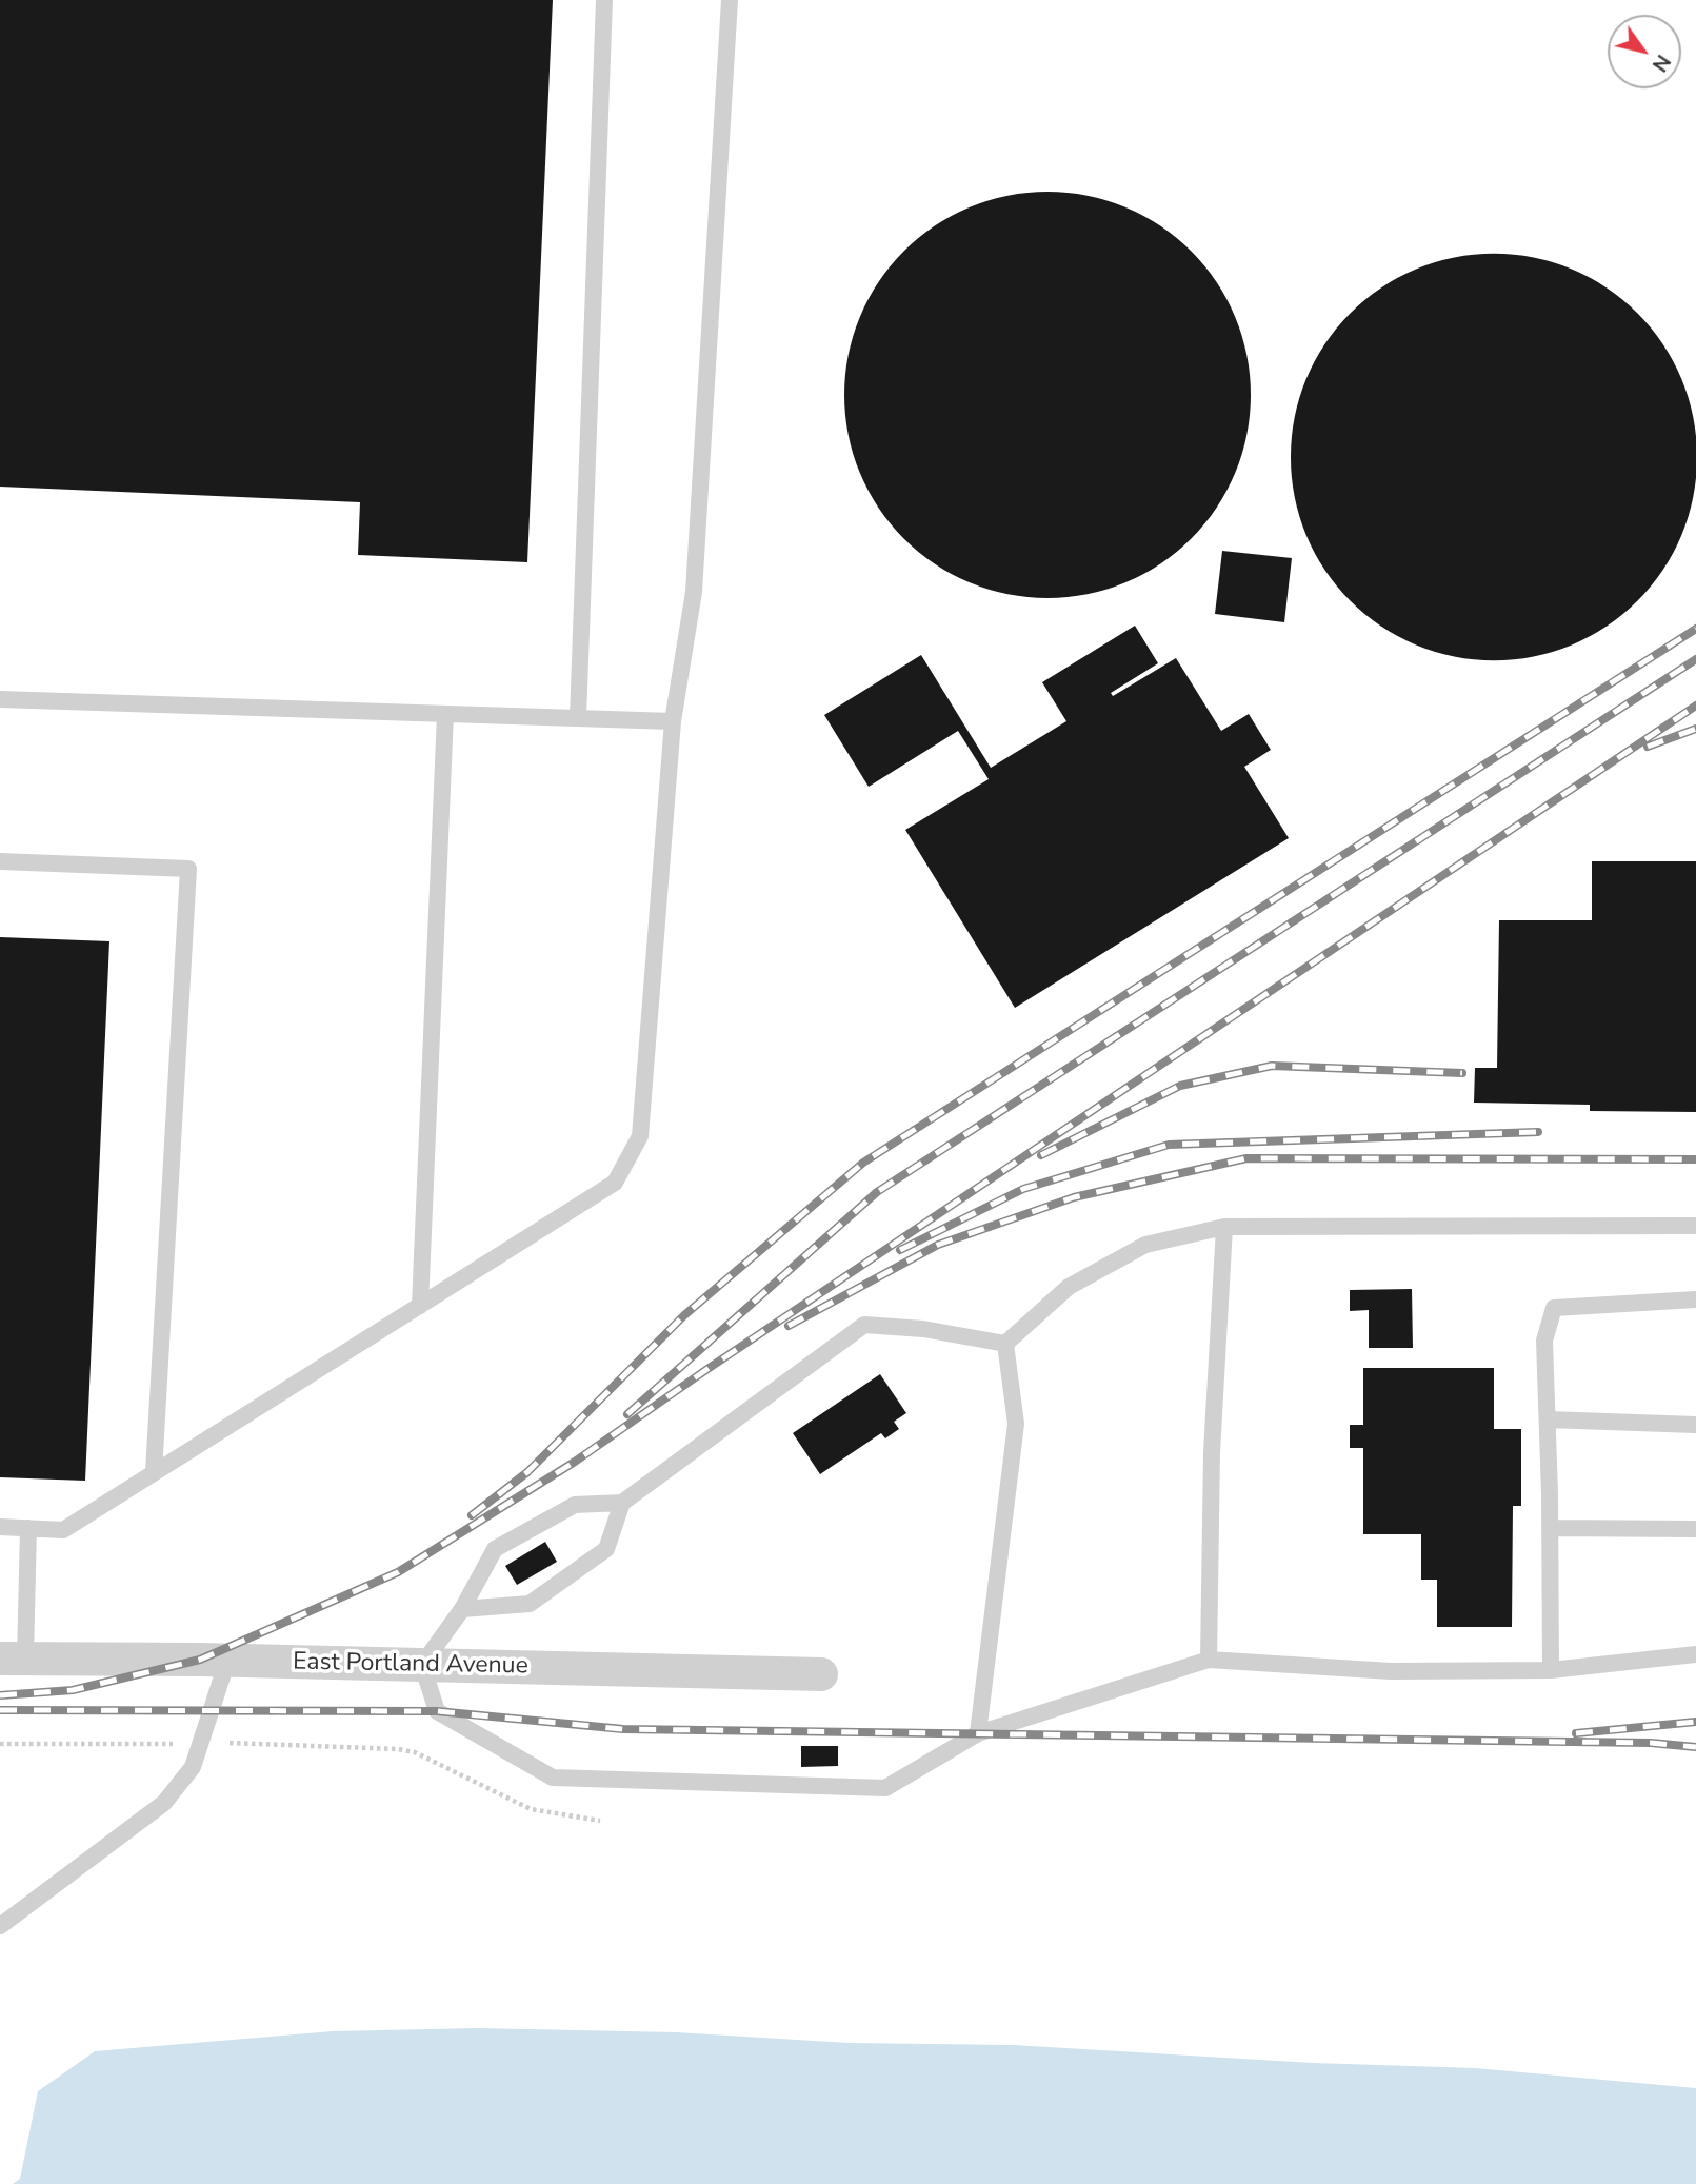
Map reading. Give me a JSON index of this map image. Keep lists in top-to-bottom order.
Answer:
{
  "streets": {
    "street": ["East Portland Avenue"]
  },
  "north": "bottom right"
}
